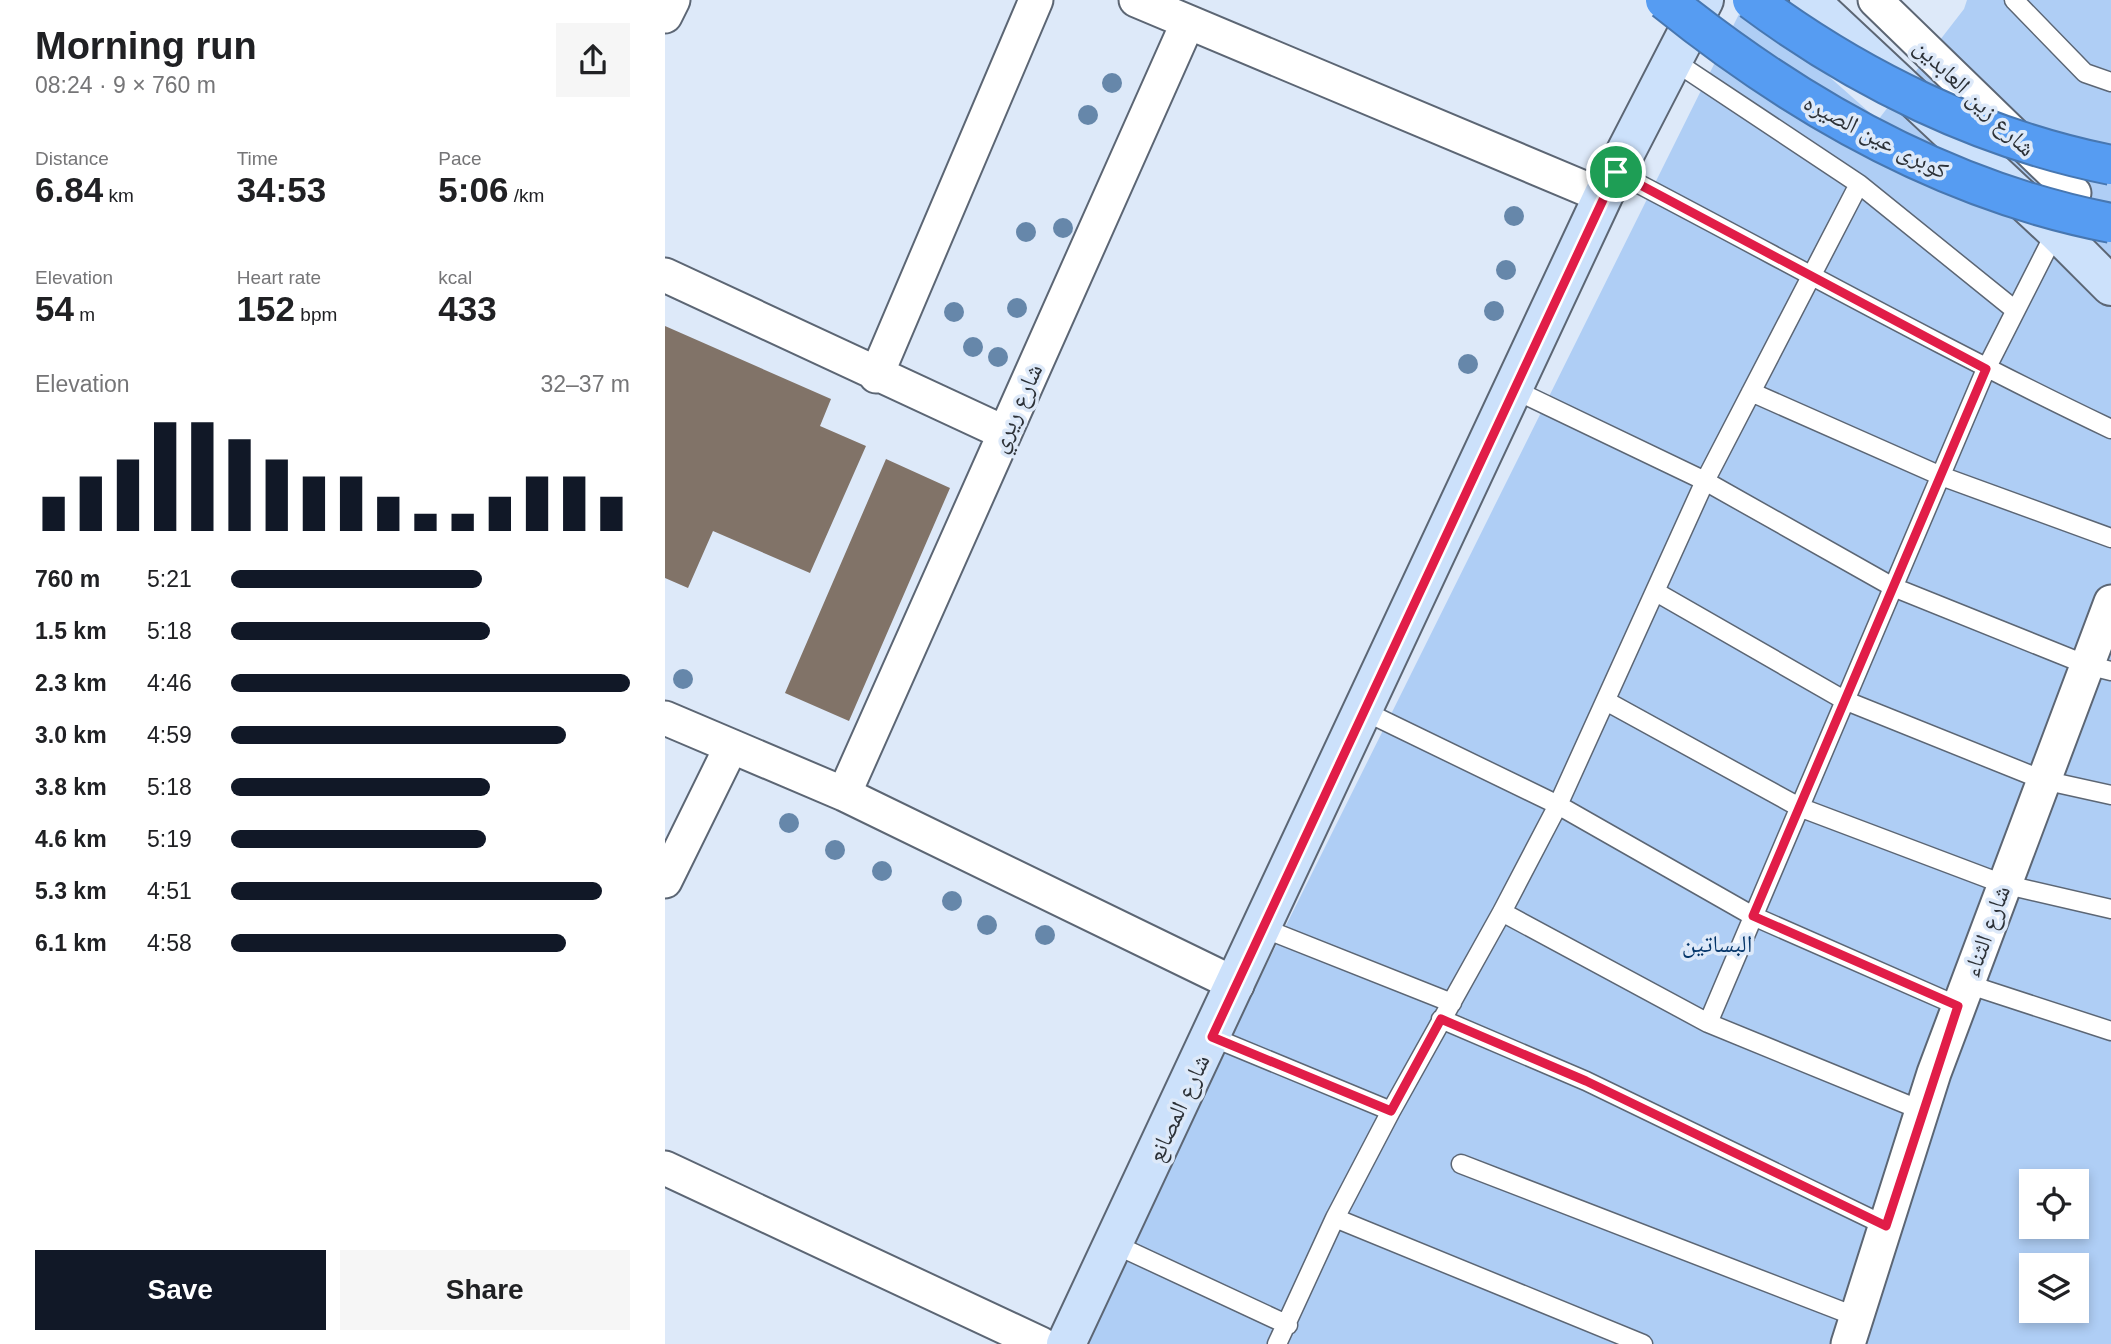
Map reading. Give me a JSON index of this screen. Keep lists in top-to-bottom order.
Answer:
{
  "streets": {
    "highway": ["كوبرى عين الصيره"],
    "street": [
      "شارع زين العابدين",
      "شارع ريري",
      "شارع الثناء",
      "شارع المصانع"
    ]
  },
  "parks": ["البساتين"],
  "page": {
    "heading": ["Morning run", "08:24 · 9 × 760 m"],
    "stats": [
      ["Distance", "6.84 km"],
      ["Time", "34:53"],
      ["Pace", "5:06 /km"],
      ["Elevation", "54 m"],
      ["Heart rate", "152 bpm"],
      ["kcal", "433"]
    ],
    "chart": ["Elevation", "32–37 m"],
    "list": [
      {
        "name": "760 m",
        "note": "5:21"
      },
      {
        "name": "1.5 km",
        "note": "5:18"
      },
      {
        "name": "2.3 km",
        "note": "4:46"
      },
      {
        "name": "3.0 km",
        "note": "4:59"
      },
      {
        "name": "3.8 km",
        "note": "5:18"
      },
      {
        "name": "4.6 km",
        "note": "5:19"
      },
      {
        "name": "5.3 km",
        "note": "4:51"
      },
      {
        "name": "6.1 km",
        "note": "4:58"
      }
    ],
    "buttons": ["Save", "Share"]
  }
}
